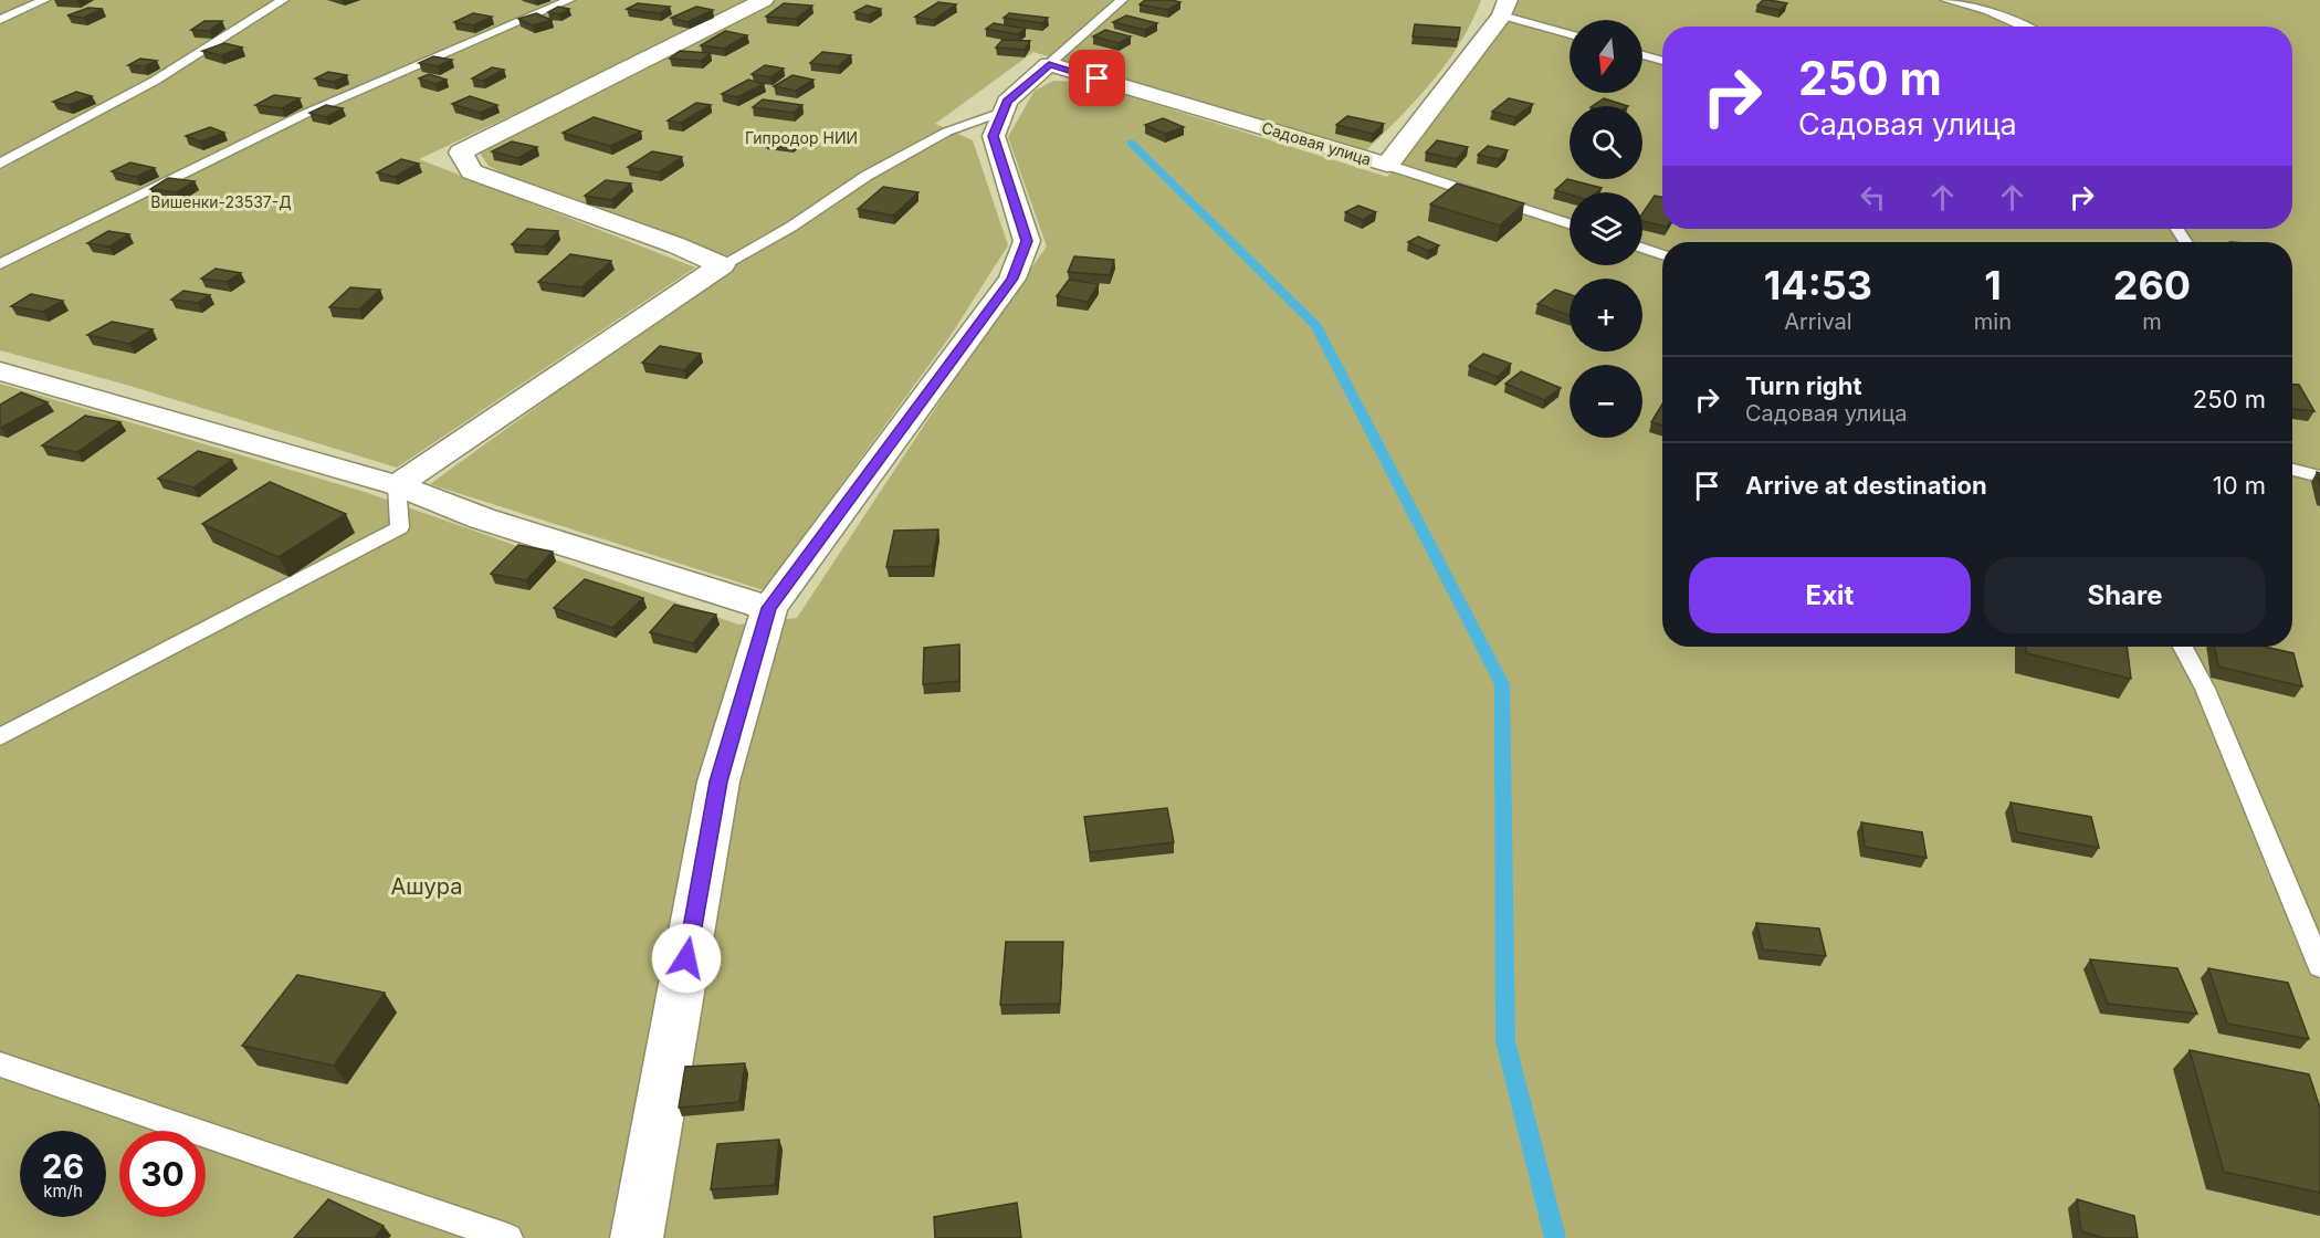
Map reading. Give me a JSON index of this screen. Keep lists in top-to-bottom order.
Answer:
{
  "streets": {
    "street": ["Садовая улица"]
  },
  "parks": ["Гипродор НИИ", "Вишенки-23537-Д", "Ашура"],
  "north": "bottom",
  "page": {
    "map_buttons": ["+", "−"],
    "turn": ["250 m", "Садовая улица"],
    "eta": [
      "14:53",
      "Arrival",
      "1",
      "min",
      "260",
      "m"
    ],
    "list": [
      {
        "name": "Turn right",
        "note": "Садовая улица",
        "value": "250 m"
      },
      {
        "name": "Arrive at destination",
        "value": "10 m"
      }
    ],
    "buttons": ["Exit", "Share"],
    "speed": "26 km/h",
    "limit": "30"
  }
}
